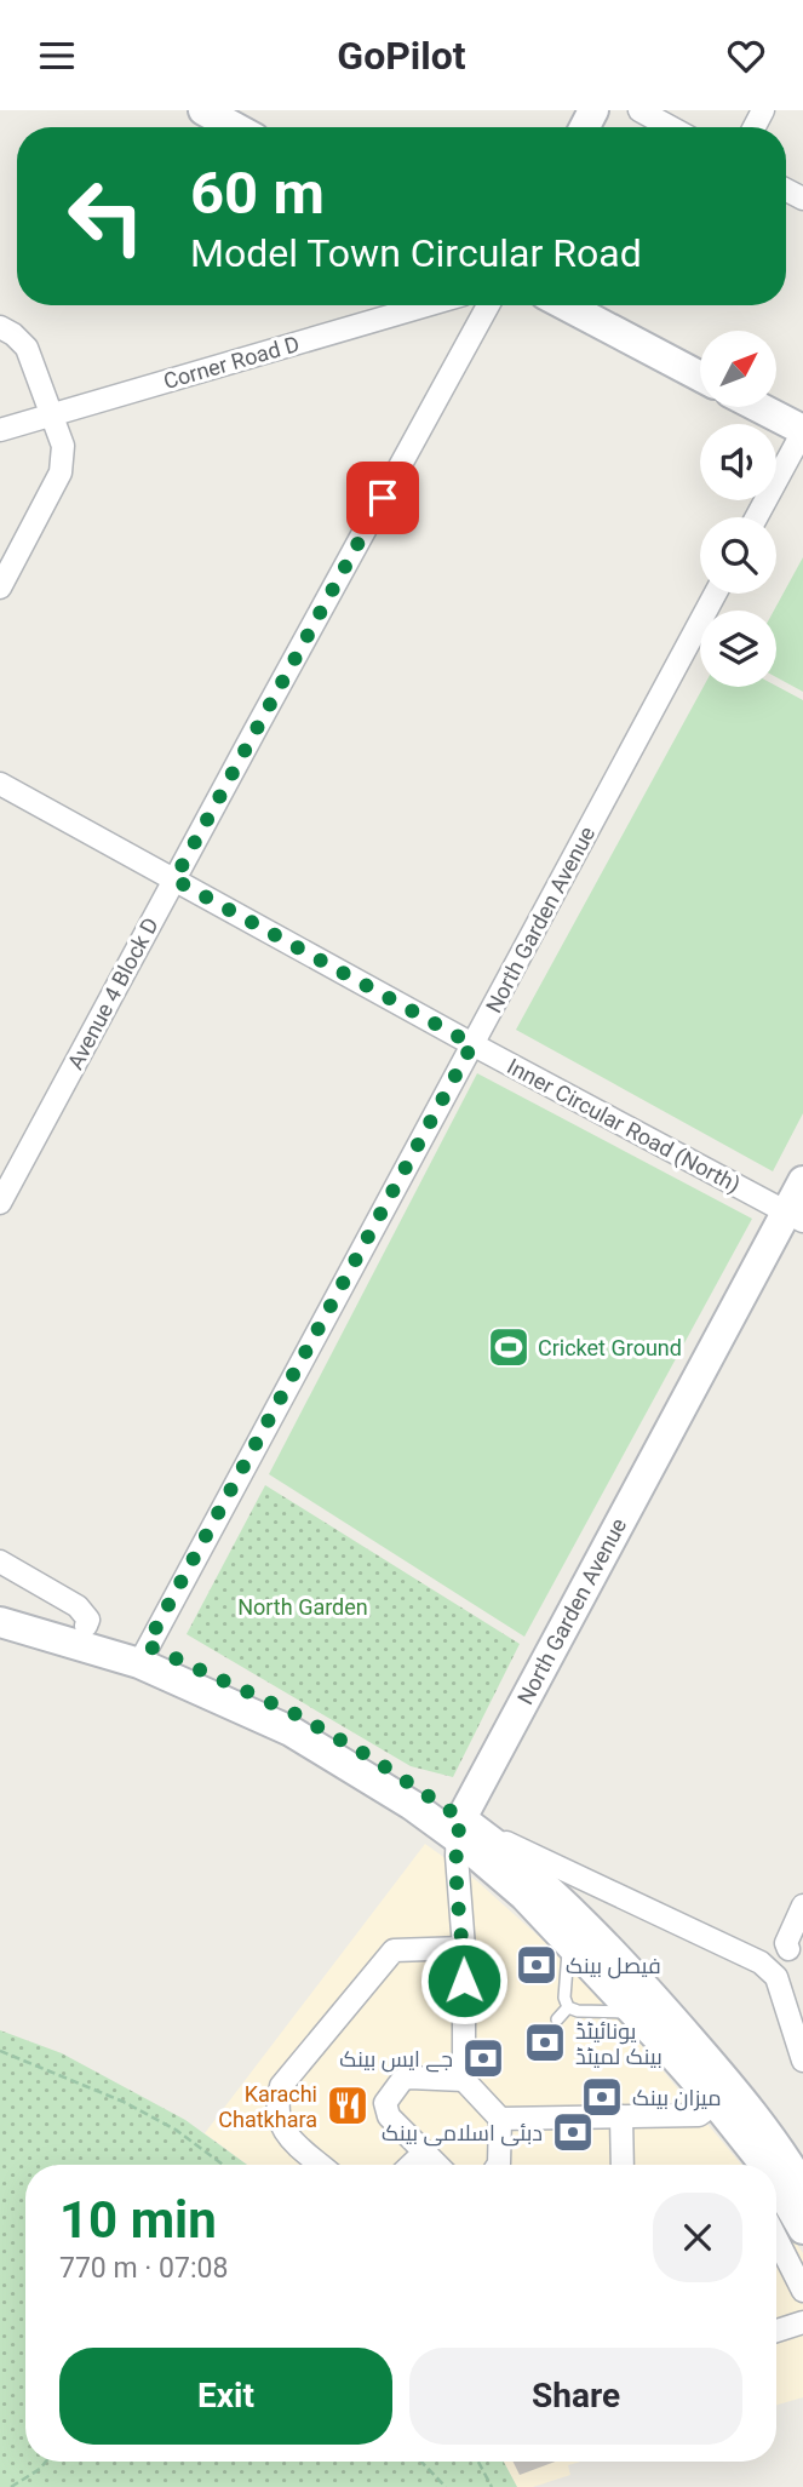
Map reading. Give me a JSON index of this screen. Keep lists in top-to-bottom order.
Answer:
{
  "streets": {
    "main road": ["North Garden Avenue"],
    "street": ["Corner Road D", "Avenue 4 Block D", "Inner Circular Road (North)"]
  },
  "crossings": [
    ["North Garden Avenue", "Inner Circular Road (North)"],
    ["Avenue 4 Block D", "Inner Circular Road (North)"]
  ],
  "parks": ["North Garden"],
  "places": {
    "sports": ["Cricket Ground"],
    "bank": [
      "فیصل بینک",
      "یونائیٹڈ بینک لمیٹڈ",
      "جے ایس بینک",
      "میزان بینک",
      "دبئی اسلامی بینک"
    ],
    "restaurant": ["Karachi Chatkhara"]
  },
  "north": "top right",
  "page": {
    "header": "GoPilot",
    "turn": ["60 m", "Model Town Circular Road"],
    "heading": ["10 min", "770 m · 07:08"],
    "buttons": ["Exit", "Share"]
  }
}
